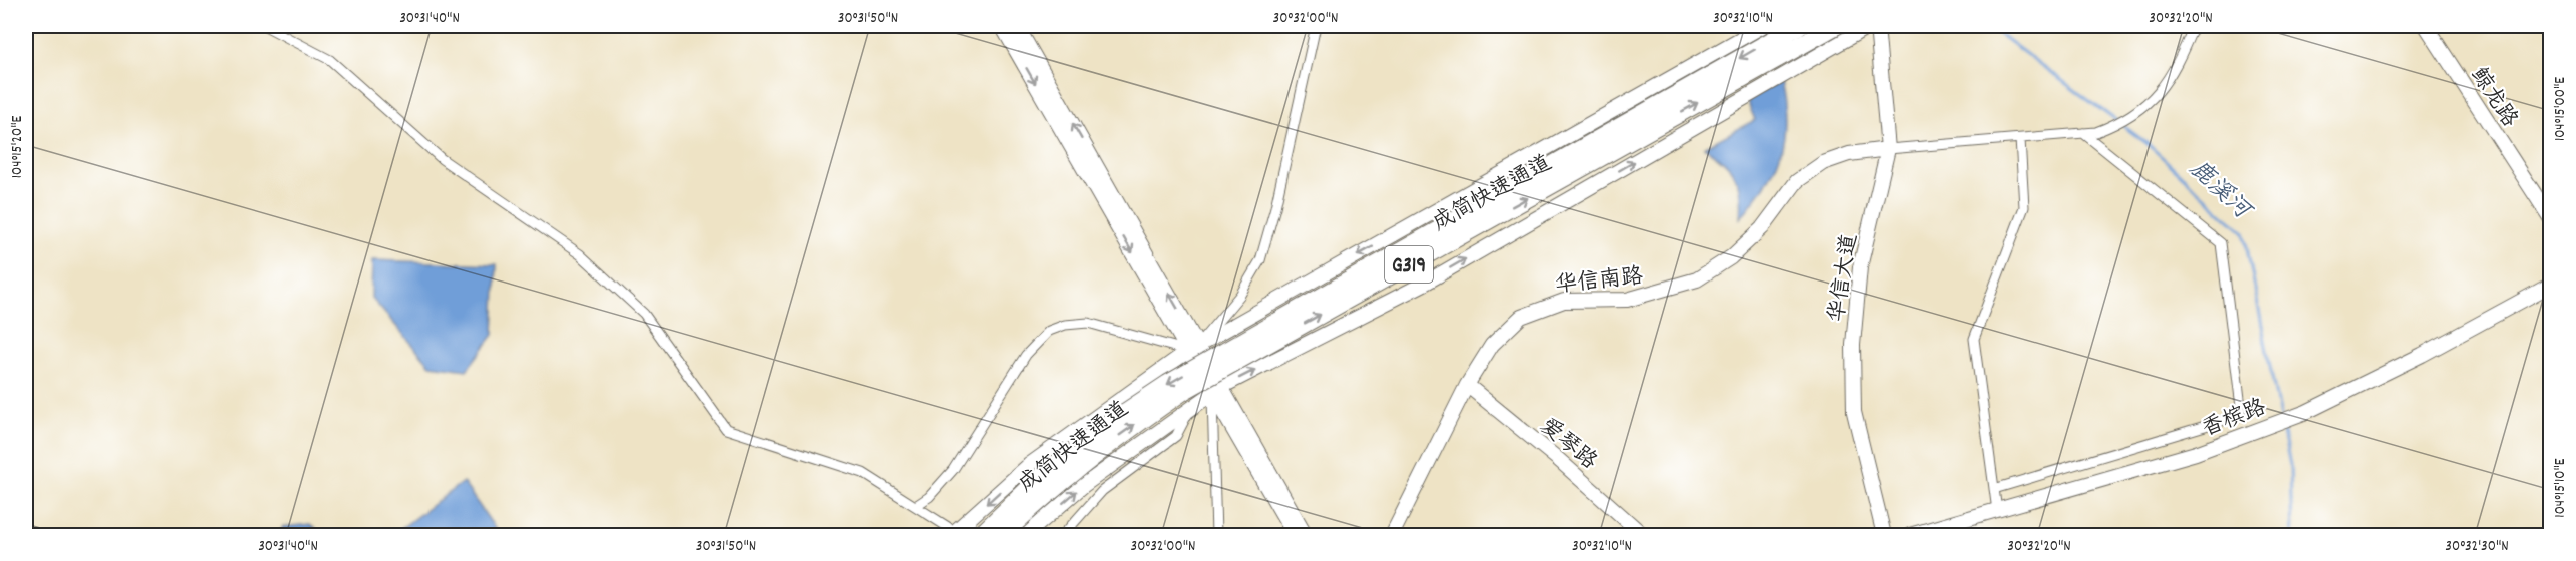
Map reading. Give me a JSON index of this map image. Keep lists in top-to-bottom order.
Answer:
{
  "streets": {
    "highway": ["成简快速通道", "G319"],
    "street": [
      "鲸龙路",
      "华信大道",
      "华信南路",
      "香槟路",
      "爱琴路"
    ]
  },
  "crossings": [
    ["华信大道", "华信南路"],
    ["华信南路", "爱琴路"]
  ],
  "water": ["鹿溪河"],
  "coordinates": [
    "30°31'40\"N",
    "30°31'50\"N",
    "30°32'00\"N",
    "30°32'10\"N",
    "30°32'20\"N",
    "104°15'00\"E",
    "104°15'20\"E",
    "104°15'10\"E",
    "30°32'30\"N"
  ]
}
